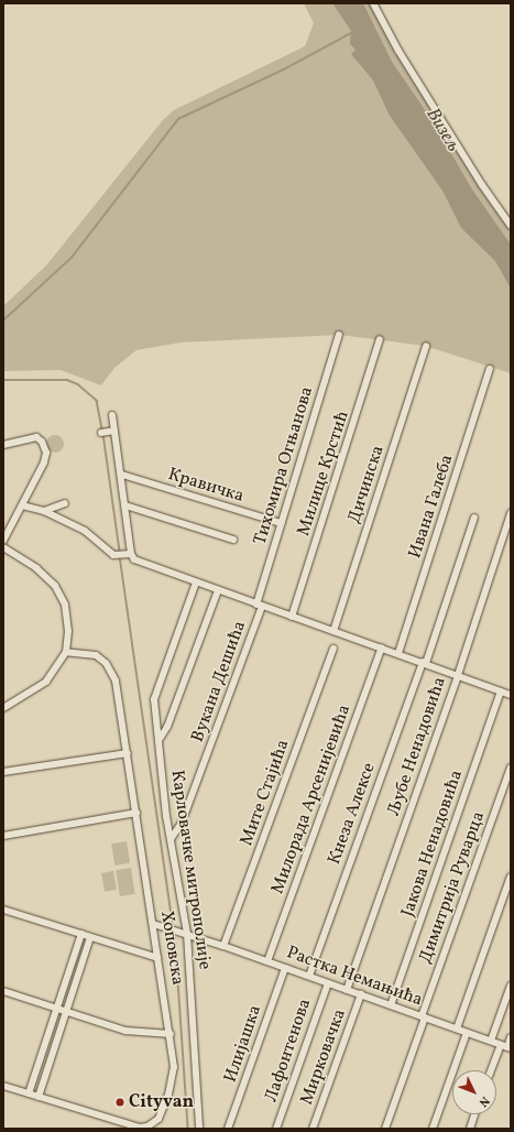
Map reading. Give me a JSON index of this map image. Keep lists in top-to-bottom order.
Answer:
{
  "streets": {
    "street": [
      "Тихомира Огњанова",
      "Милице Крстић",
      "Дичинска",
      "Кравичка",
      "Ивана Галеба",
      "Вукана Дешића",
      "Љубе Ненадовића",
      "Мите Стајића",
      "Милорада Арсенијевића",
      "Кнеза Алексе",
      "Јакова Ненадовића",
      "Карловачке митрополије",
      "Димитрија Руварца",
      "Хоповска",
      "Растка Немањића",
      "Илијашка",
      "Лафонтенова",
      "Мирковачка"
    ]
  },
  "crossings": [
    ["Тихомира Огњанова", "Кравичка"],
    ["Тихомира Огњанова", "Вукана Дешића"],
    ["Вукана Дешића", "Карловачке митрополије"],
    ["Љубе Ненадовића", "Растка Немањића"],
    ["Мите Стајића", "Растка Немањића"],
    ["Милорада Арсенијевића", "Растка Немањића"],
    ["Кнеза Алексе", "Растка Немањића"],
    ["Јакова Ненадовића", "Растка Немањића"],
    ["Карловачке митрополије", "Растка Немањића"],
    ["Димитрија Руварца", "Растка Немањића"],
    ["Хоповска", "Растка Немањића"],
    ["Растка Немањића", "Илијашка"],
    ["Растка Немањића", "Лафонтенова"],
    ["Растка Немањића", "Мирковачка"]
  ],
  "water": ["Визељ"],
  "places": ["Cityvan"],
  "north": "bottom right"
}
